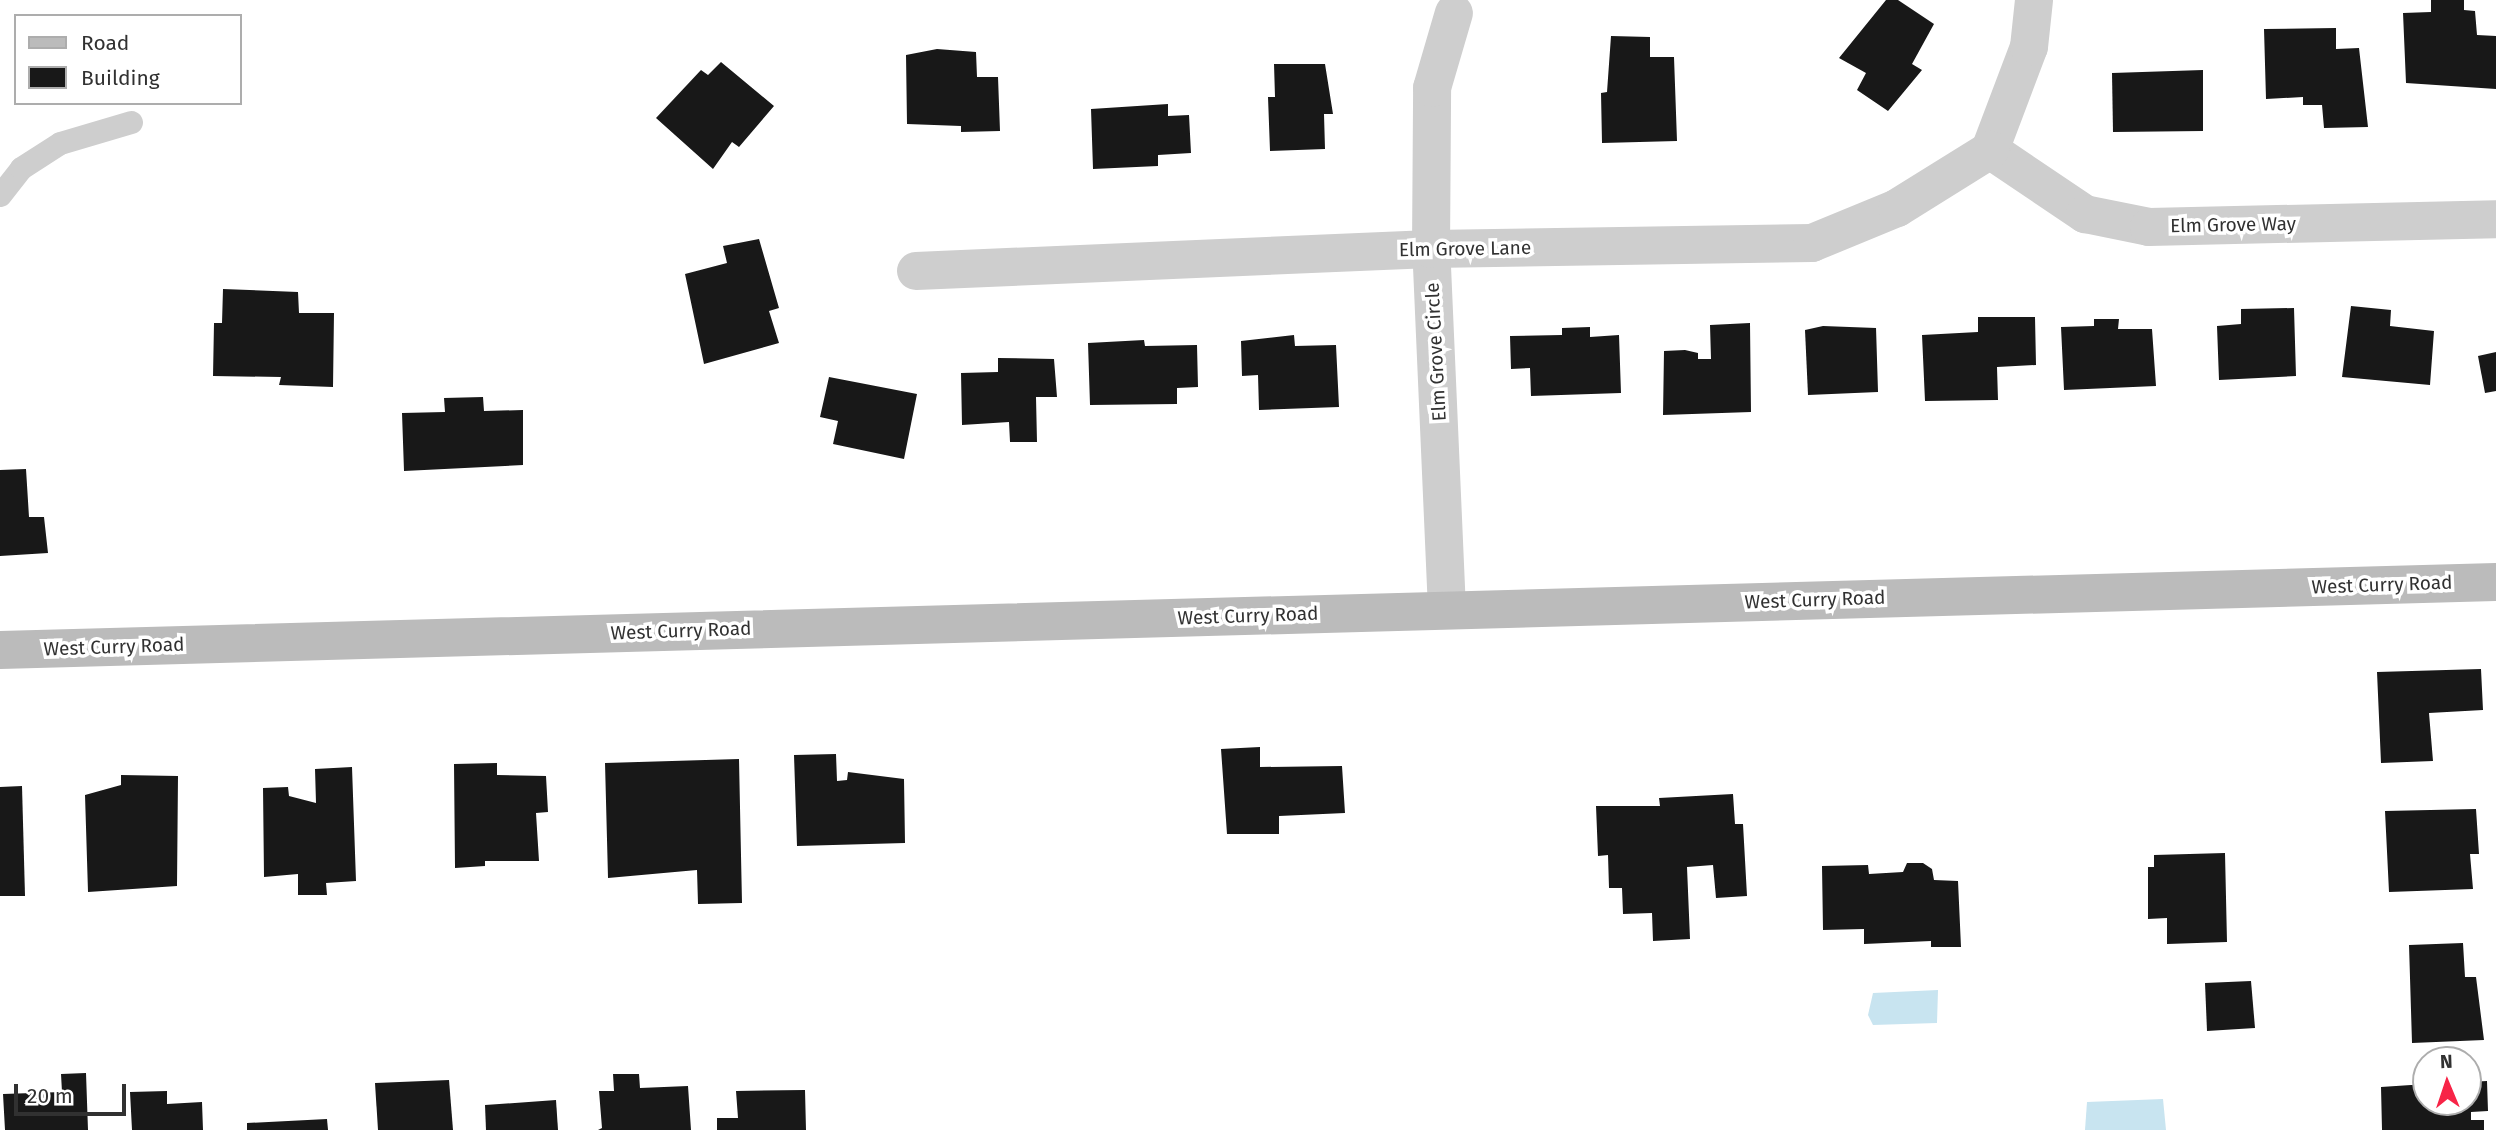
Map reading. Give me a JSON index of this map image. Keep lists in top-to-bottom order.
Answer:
{
  "streets": {
    "street": [
      "Elm Grove Way",
      "Elm Grove Lane",
      "Elm Grove Circle",
      "West Curry Road"
    ]
  },
  "crossings": [
    ["Elm Grove Way", "Elm Grove Lane"],
    ["Elm Grove Lane", "Elm Grove Circle"],
    ["Elm Grove Circle", "West Curry Road"]
  ],
  "legend": ["Road", "Building"],
  "scale_bar": "20 m",
  "north": "top"
}
